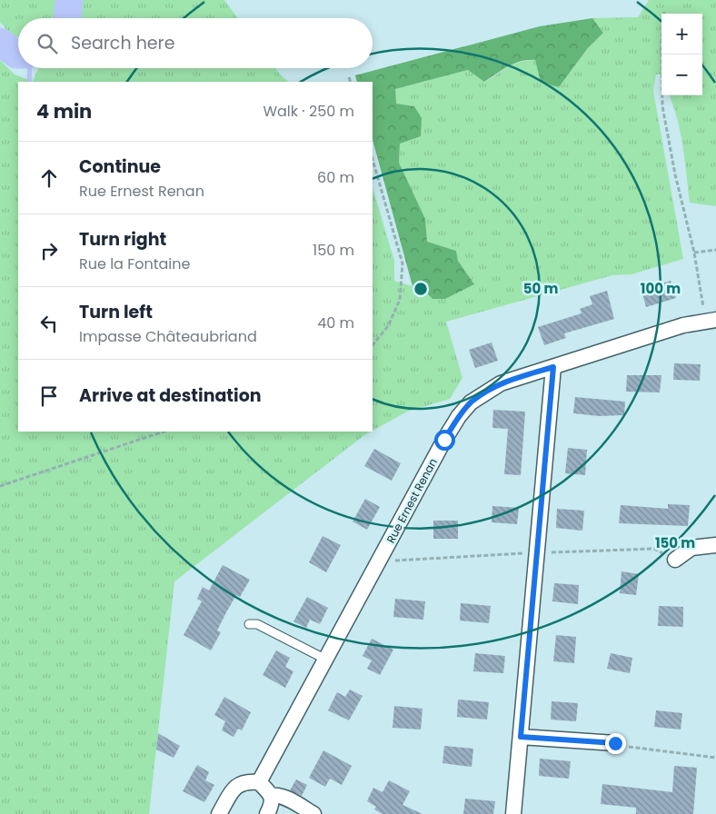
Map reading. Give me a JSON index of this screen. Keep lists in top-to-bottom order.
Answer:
{
  "streets": {
    "street": ["Rue Ernest Renan"]
  },
  "page": {
    "map_buttons": ["+", "−"],
    "search": "Search here",
    "heading": ["4 min", "Walk · 250 m"],
    "list": [
      ["Continue", "Rue Ernest Renan", "60 m"],
      ["Turn right", "Rue la Fontaine", "150 m"],
      ["Turn left", "Impasse Châteaubriand", "40 m"],
      "Arrive at destination"
    ]
  },
  "rings": ["50 m", "100 m", "150 m"]
}
